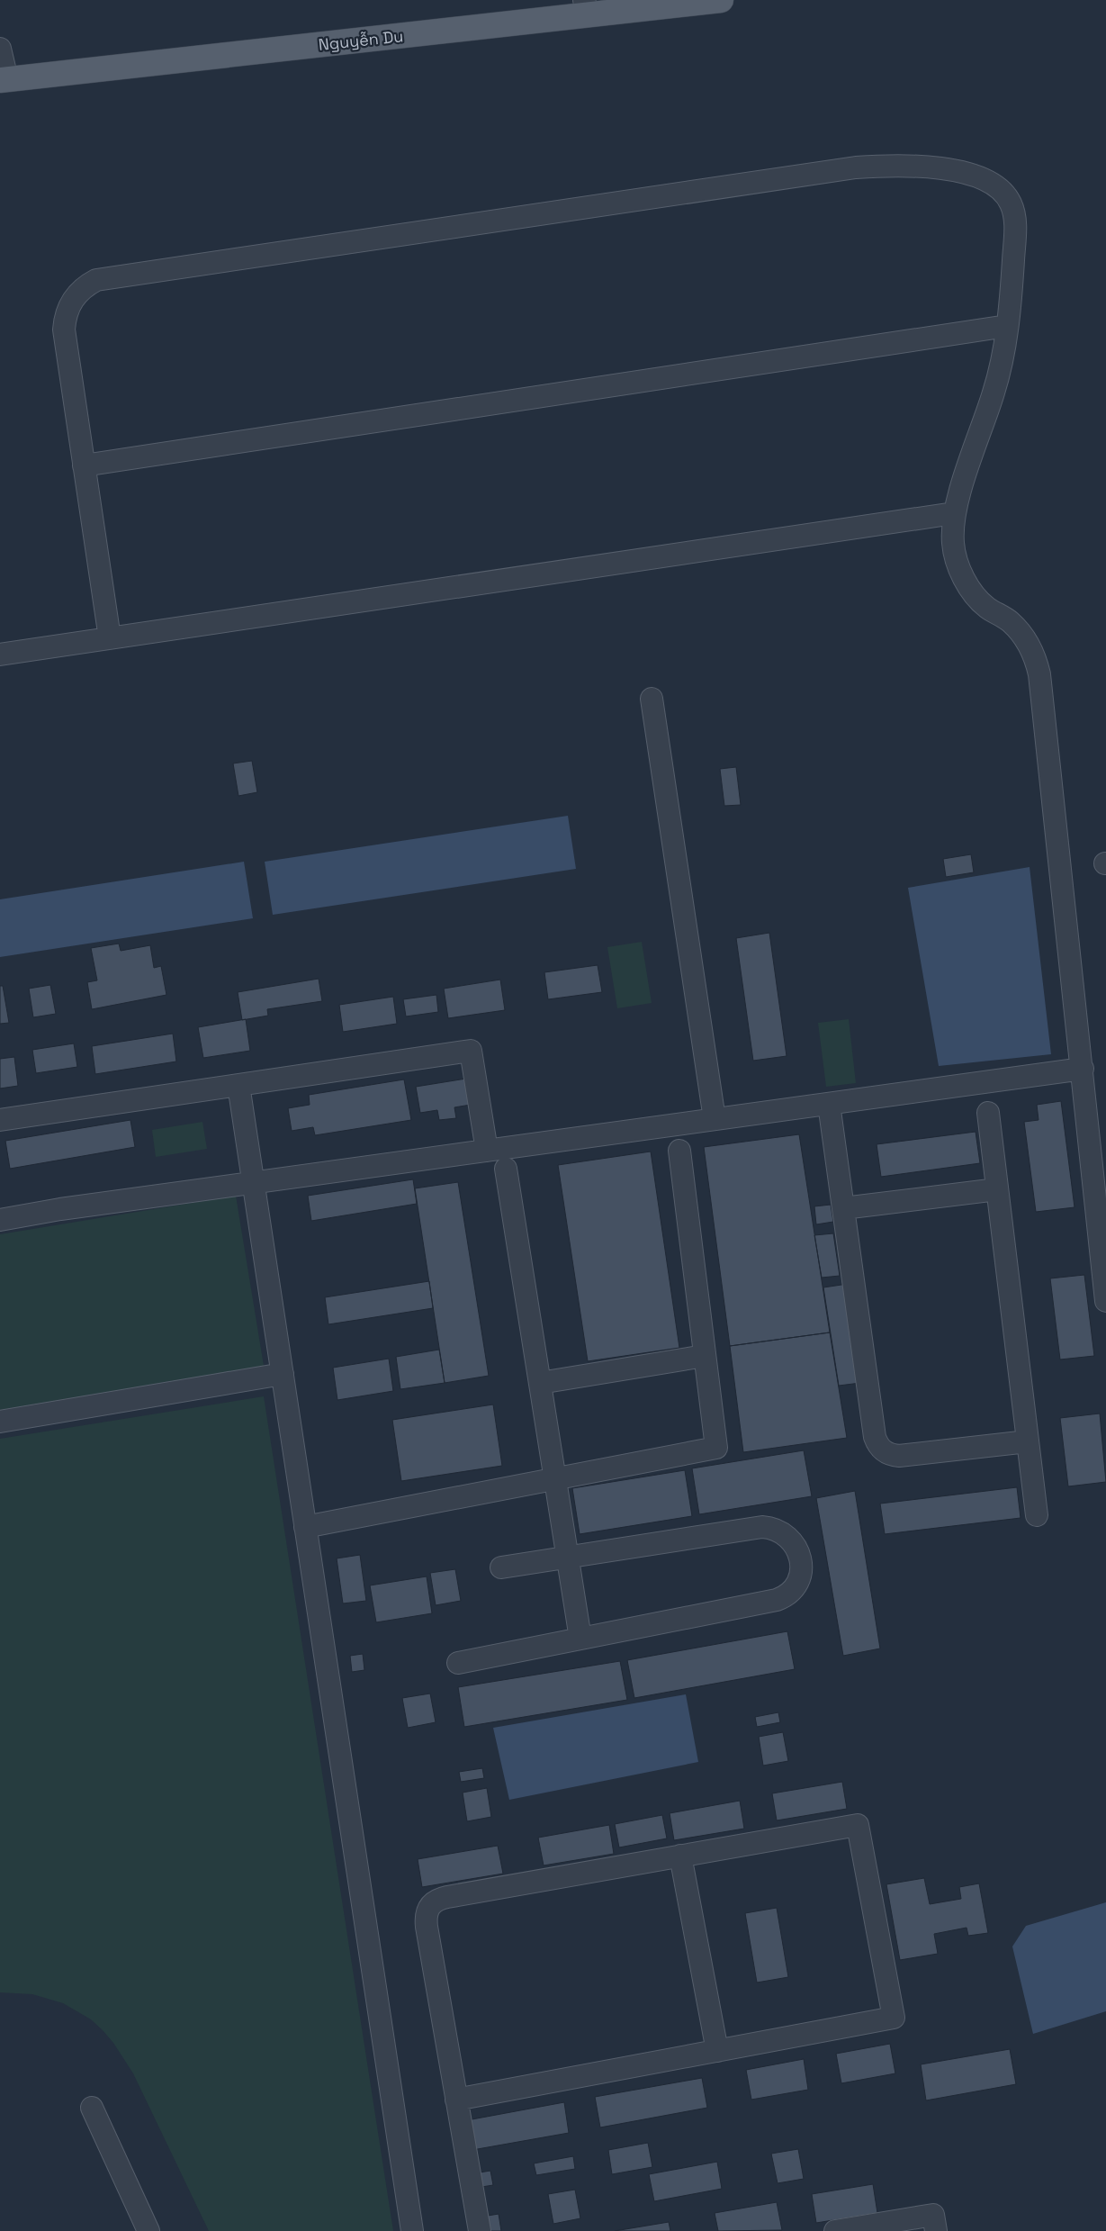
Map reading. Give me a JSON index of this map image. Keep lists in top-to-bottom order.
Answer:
{
  "streets": {
    "main road": ["Nguyễn Du"]
  }
}
